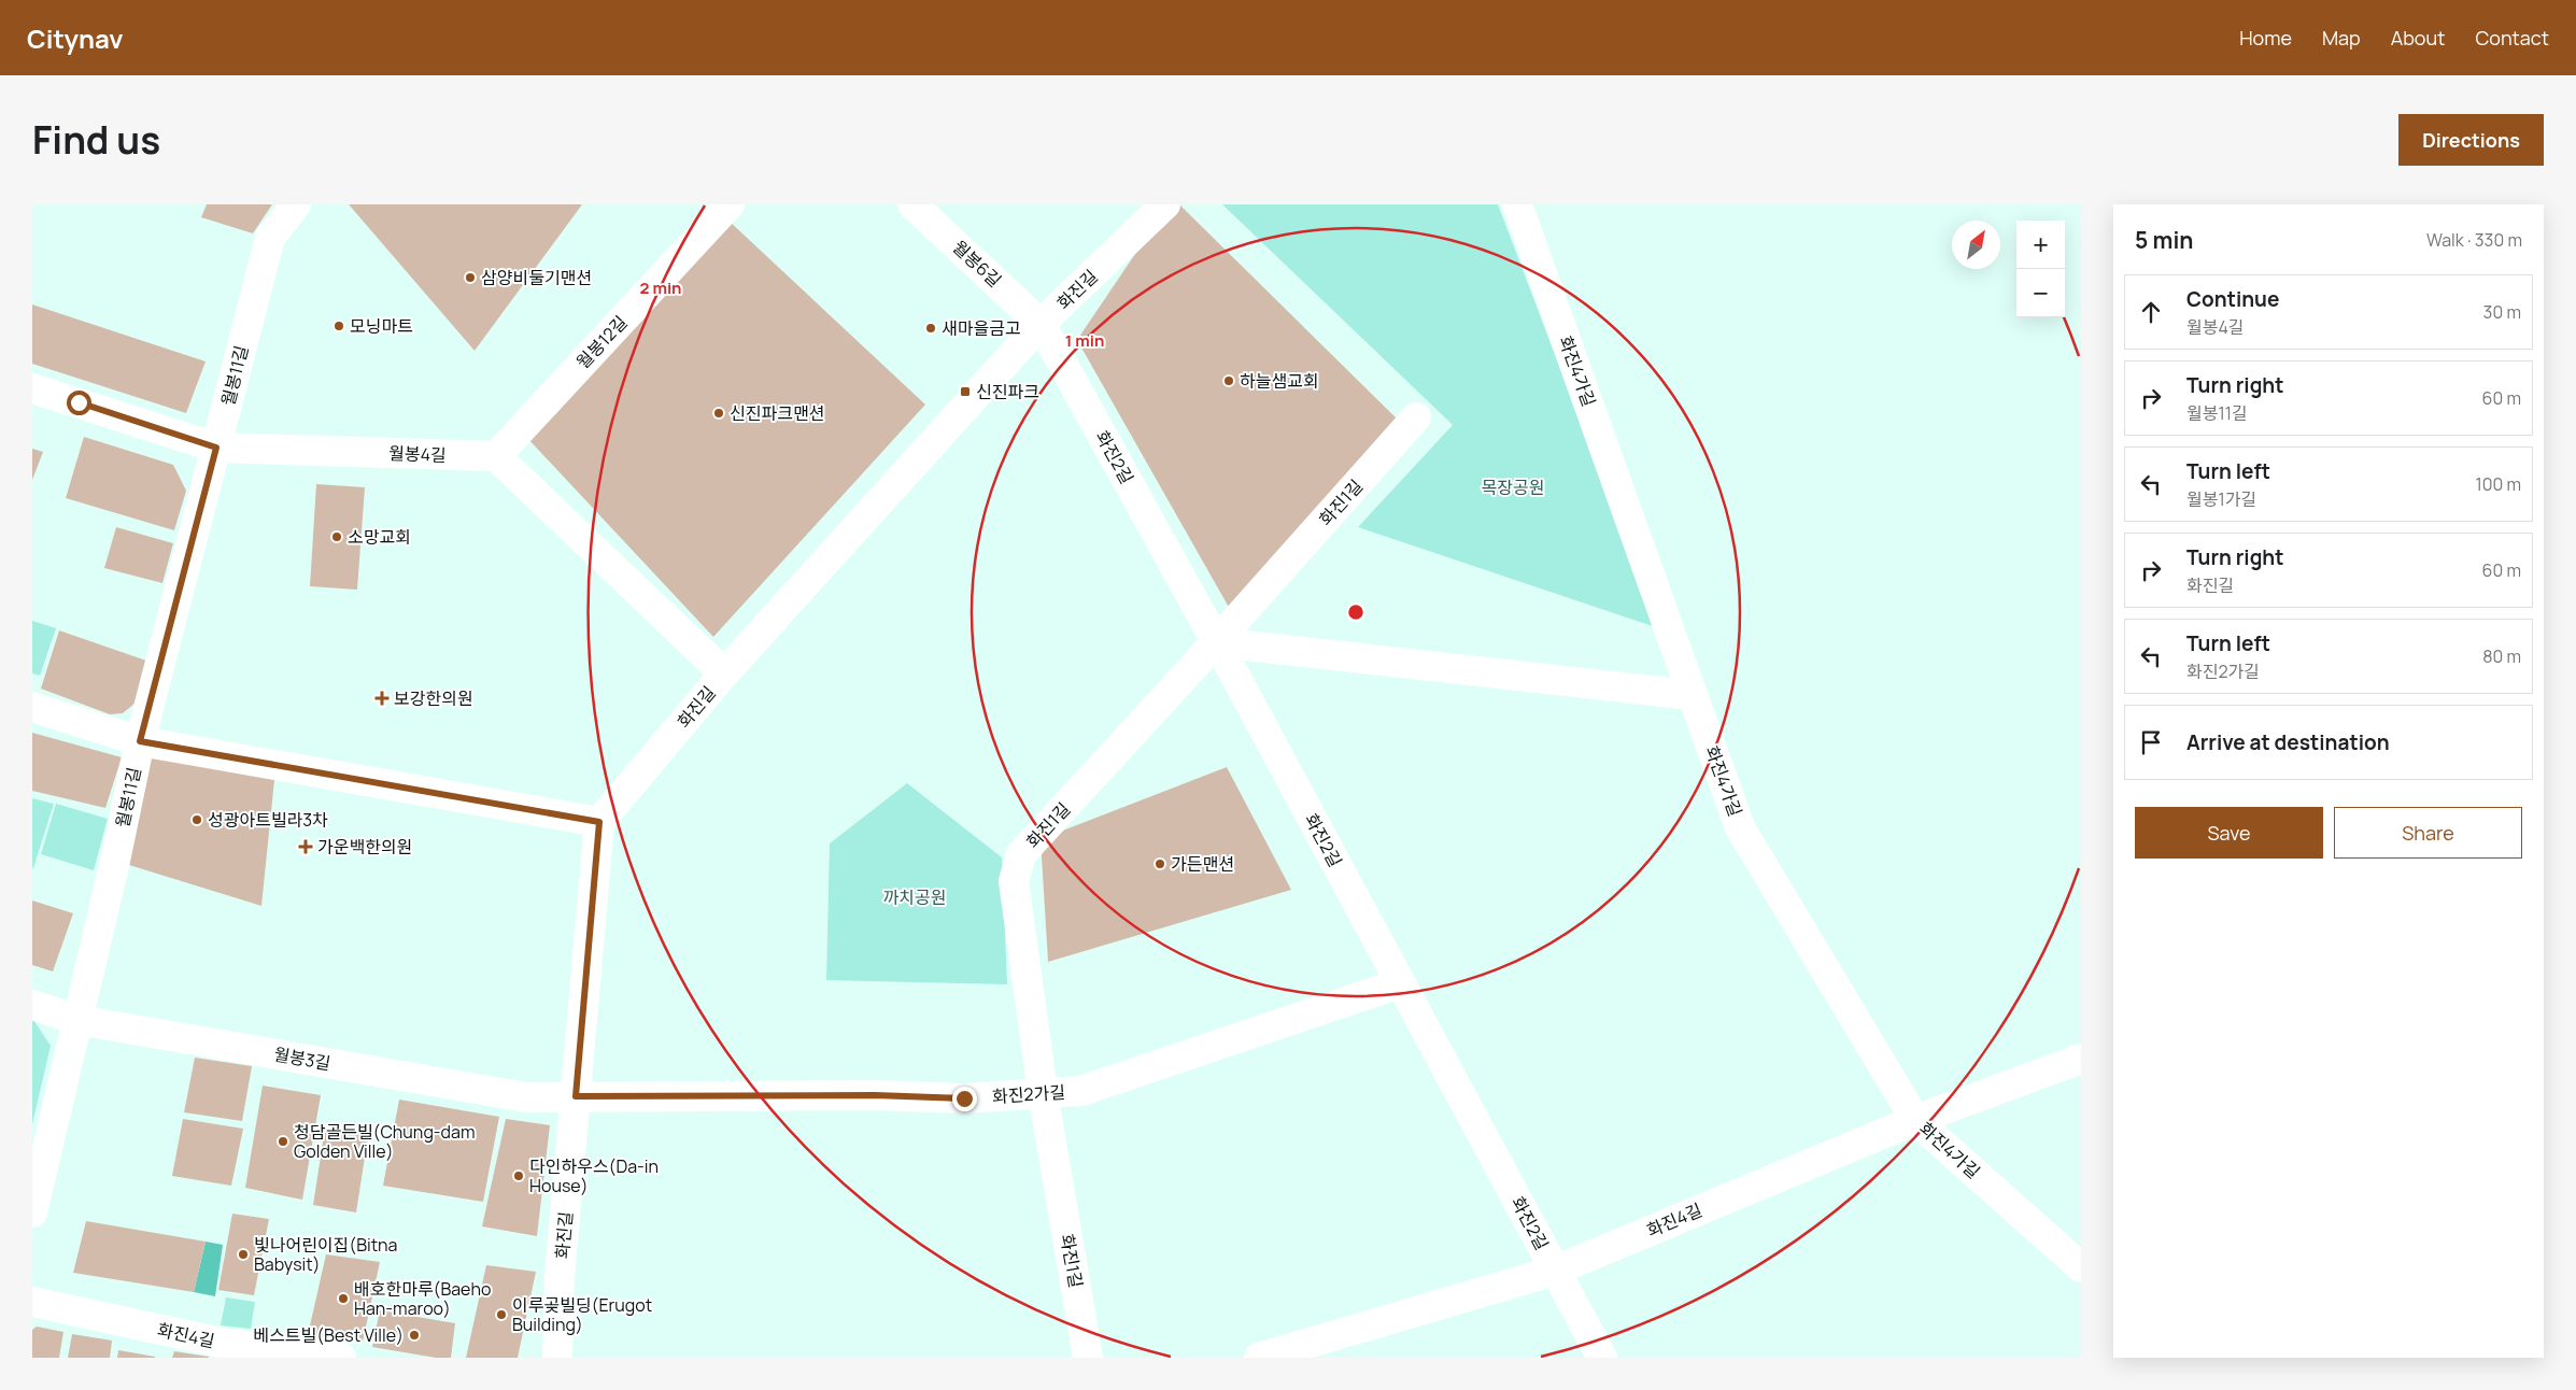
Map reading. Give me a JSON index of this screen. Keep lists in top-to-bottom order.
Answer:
{
  "streets": {
    "street": [
      "월봉6길",
      "화진길",
      "월봉12길",
      "화진4가길",
      "월봉11길",
      "월봉4길",
      "화진2길",
      "화진1길",
      "월봉3길",
      "화진2가길",
      "화진4길"
    ]
  },
  "crossings": [
    ["월봉6길", "화진길"],
    ["월봉6길", "화진2길"],
    ["화진길", "화진2길"],
    ["화진길", "월봉3길"],
    ["화진길", "화진2가길"],
    ["월봉12길", "월봉4길"],
    ["화진4가길", "화진4길"],
    ["월봉11길", "월봉4길"],
    ["월봉11길", "월봉3길"],
    ["화진2길", "화진1길"],
    ["화진2길", "화진2가길"],
    ["화진2길", "화진4길"],
    ["화진1길", "화진2가길"],
    ["월봉3길", "화진2가길"]
  ],
  "parks": ["목장공원", "까치공원"],
  "places": {
    "other": [
      "삼양비둘기맨션",
      "모닝마트",
      "새마을금고",
      "하늘샘교회",
      "신진파크맨션",
      "소망교회",
      "성광아트빌라3차",
      "가든맨션",
      "청담골든빌(Chung-dam Golden Ville)",
      "다인하우스(Da-in House)",
      "빛나어린이집(Bitna Babysit)",
      "배호한마루(Baeho Han-maroo)",
      "이루곶빌딩(Erugot Building)",
      "베스트빌(Best Ville)"
    ],
    "transit": ["신진파크"],
    "health": ["보강한의원", "가운백한의원"]
  },
  "north": "top right",
  "page": {
    "header": "Citynav",
    "nav": [
      "Home",
      "Map",
      "About",
      "Contact"
    ],
    "title": "Find us",
    "buttons": [
      "Directions",
      ["Save", "Share"]
    ],
    "heading": ["5 min", "Walk · 330 m"],
    "map_buttons": ["+", "−"],
    "list": [
      ["Continue", "월봉4길", "30 m"],
      ["Turn right", "월봉11길", "60 m"],
      ["Turn left", "월봉1가길", "100 m"],
      ["Turn right", "화진길", "60 m"],
      ["Turn left", "화진2가길", "80 m"],
      "Arrive at destination"
    ]
  },
  "rings": ["2 min", "1 min"]
}
